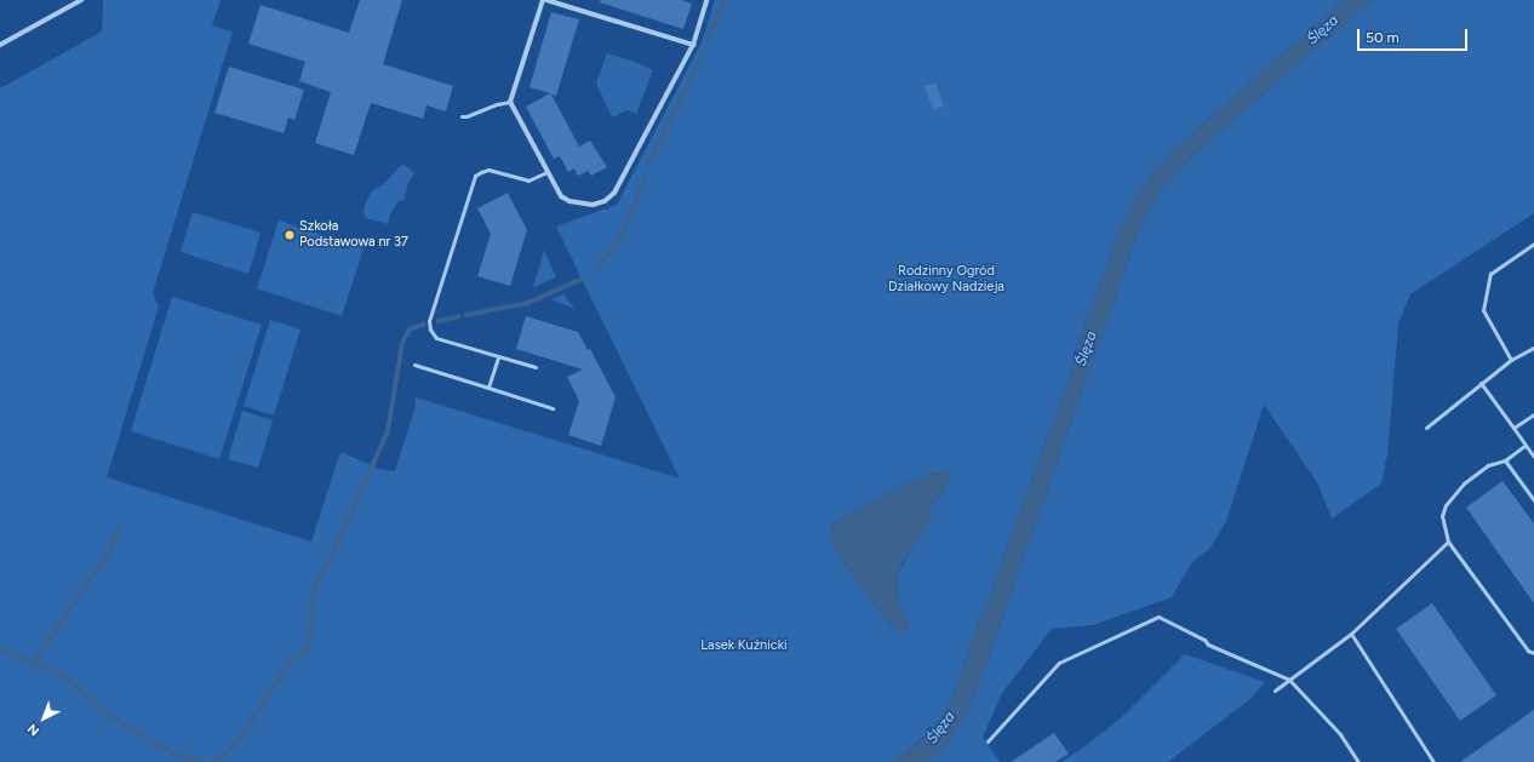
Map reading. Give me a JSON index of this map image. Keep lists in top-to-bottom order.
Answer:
{
  "water": ["Ślęza"],
  "parks": ["Rodzinny Ogród Działkowy Nadzieja", "Lasek Kuźnicki"],
  "places": ["Szkoła Podstawowa nr 37"],
  "scale_bar": "50 m",
  "north": "bottom left"
}
